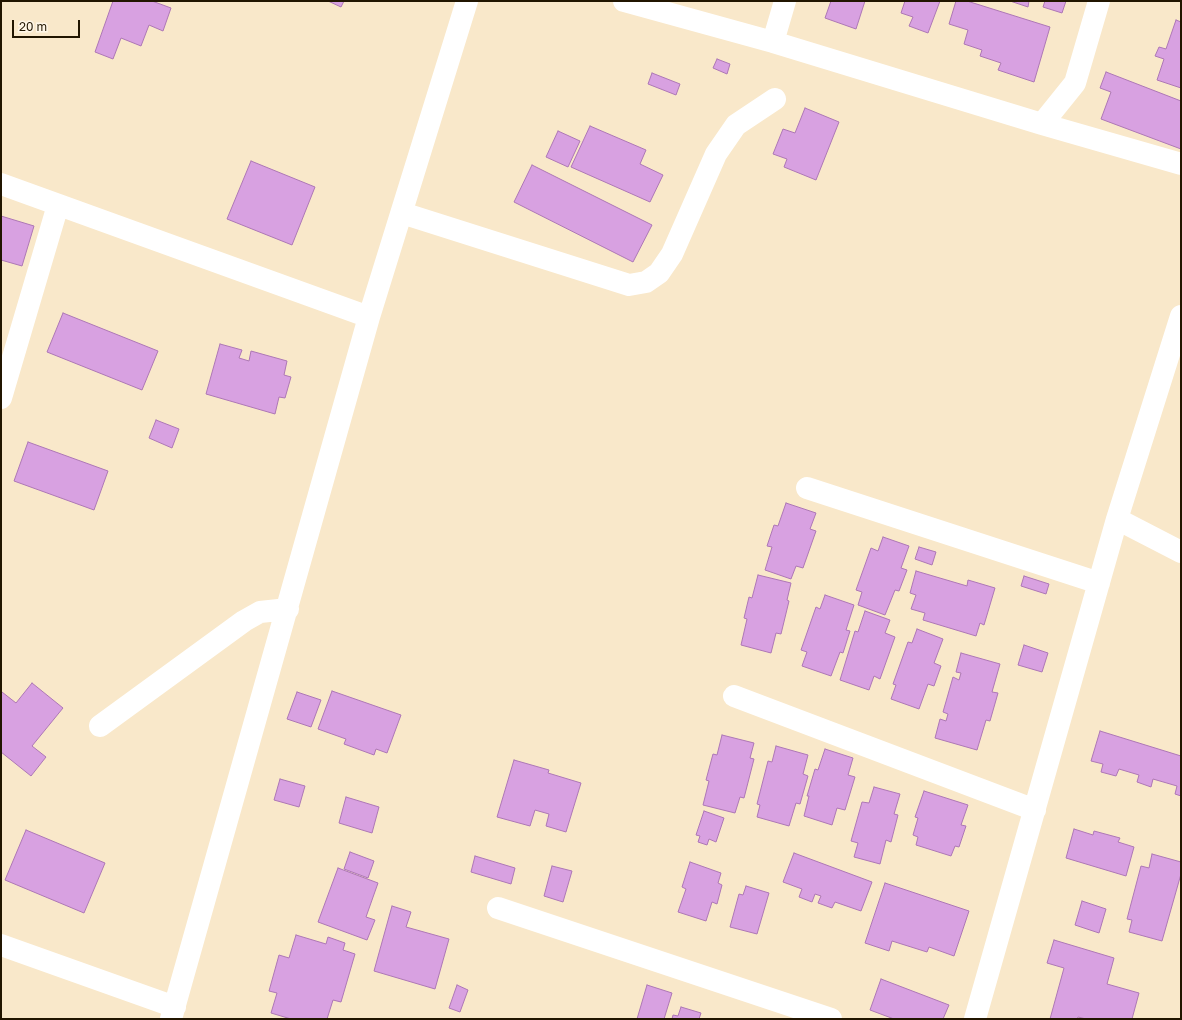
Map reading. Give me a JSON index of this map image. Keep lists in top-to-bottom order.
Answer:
{
  "scale_bar": "20 m"
}
